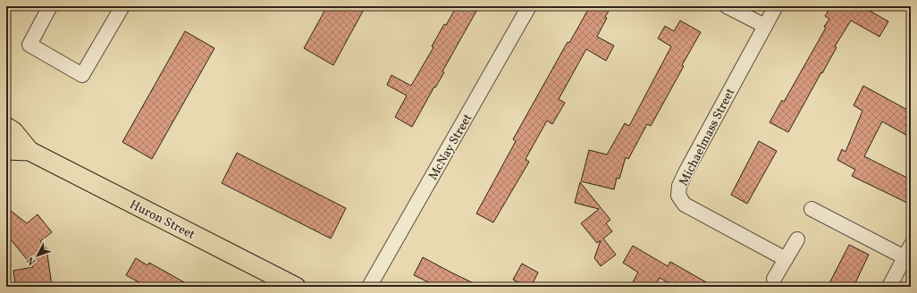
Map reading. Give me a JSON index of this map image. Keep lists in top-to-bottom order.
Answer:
{
  "streets": {
    "main road": ["Huron Street"],
    "street": ["Michaelmass Street", "McNay Street"]
  },
  "north": "bottom left"
}
